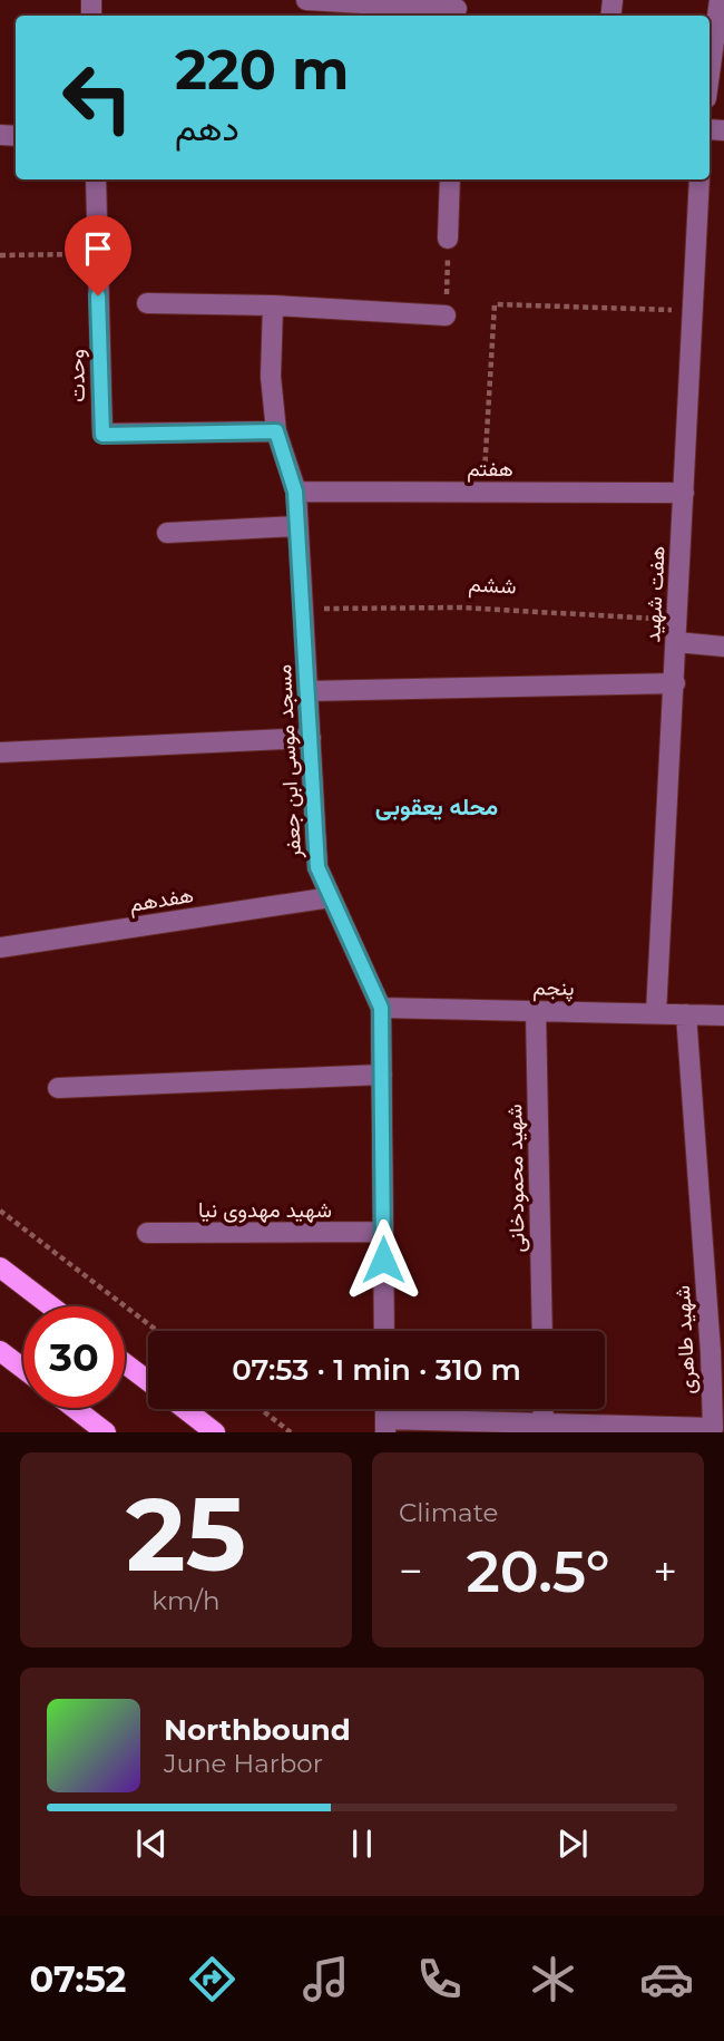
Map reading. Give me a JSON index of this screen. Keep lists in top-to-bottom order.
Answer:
{
  "streets": {
    "street": [
      "وحدت",
      "هفتم",
      "هفت شهید",
      "مسجد موسی ابن جعفر",
      "هفدهم",
      "پنجم",
      "شهید محمودخانی",
      "شهید مهدوی نیا",
      "شهید طاهری"
    ],
    "path": ["ششم"]
  },
  "crossings": [
    ["وحدت", "مسجد موسی ابن جعفر"],
    ["هفتم", "هفت شهید"],
    ["هفتم", "مسجد موسی ابن جعفر"],
    ["ششم", "هفت شهید"],
    ["ششم", "مسجد موسی ابن جعفر"],
    ["هفت شهید", "پنجم"],
    ["مسجد موسی ابن جعفر", "هفدهم"],
    ["مسجد موسی ابن جعفر", "پنجم"],
    ["مسجد موسی ابن جعفر", "شهید مهدوی نیا"],
    ["پنجم", "شهید محمودخانی"],
    ["پنجم", "شهید طاهری"]
  ],
  "districts": ["محله یعقوبی"],
  "page": {
    "turn": ["220 m", "دهم"],
    "limit": "30",
    "trip": "07:53 · 1 min · 310 m",
    "tile": [
      ["25", "km/h"],
      "Climate"
    ],
    "heat": ["−", "20.5°", "+"],
    "song": ["Northbound", "June Harbor"],
    "tabs": "07:52"
  }
}
